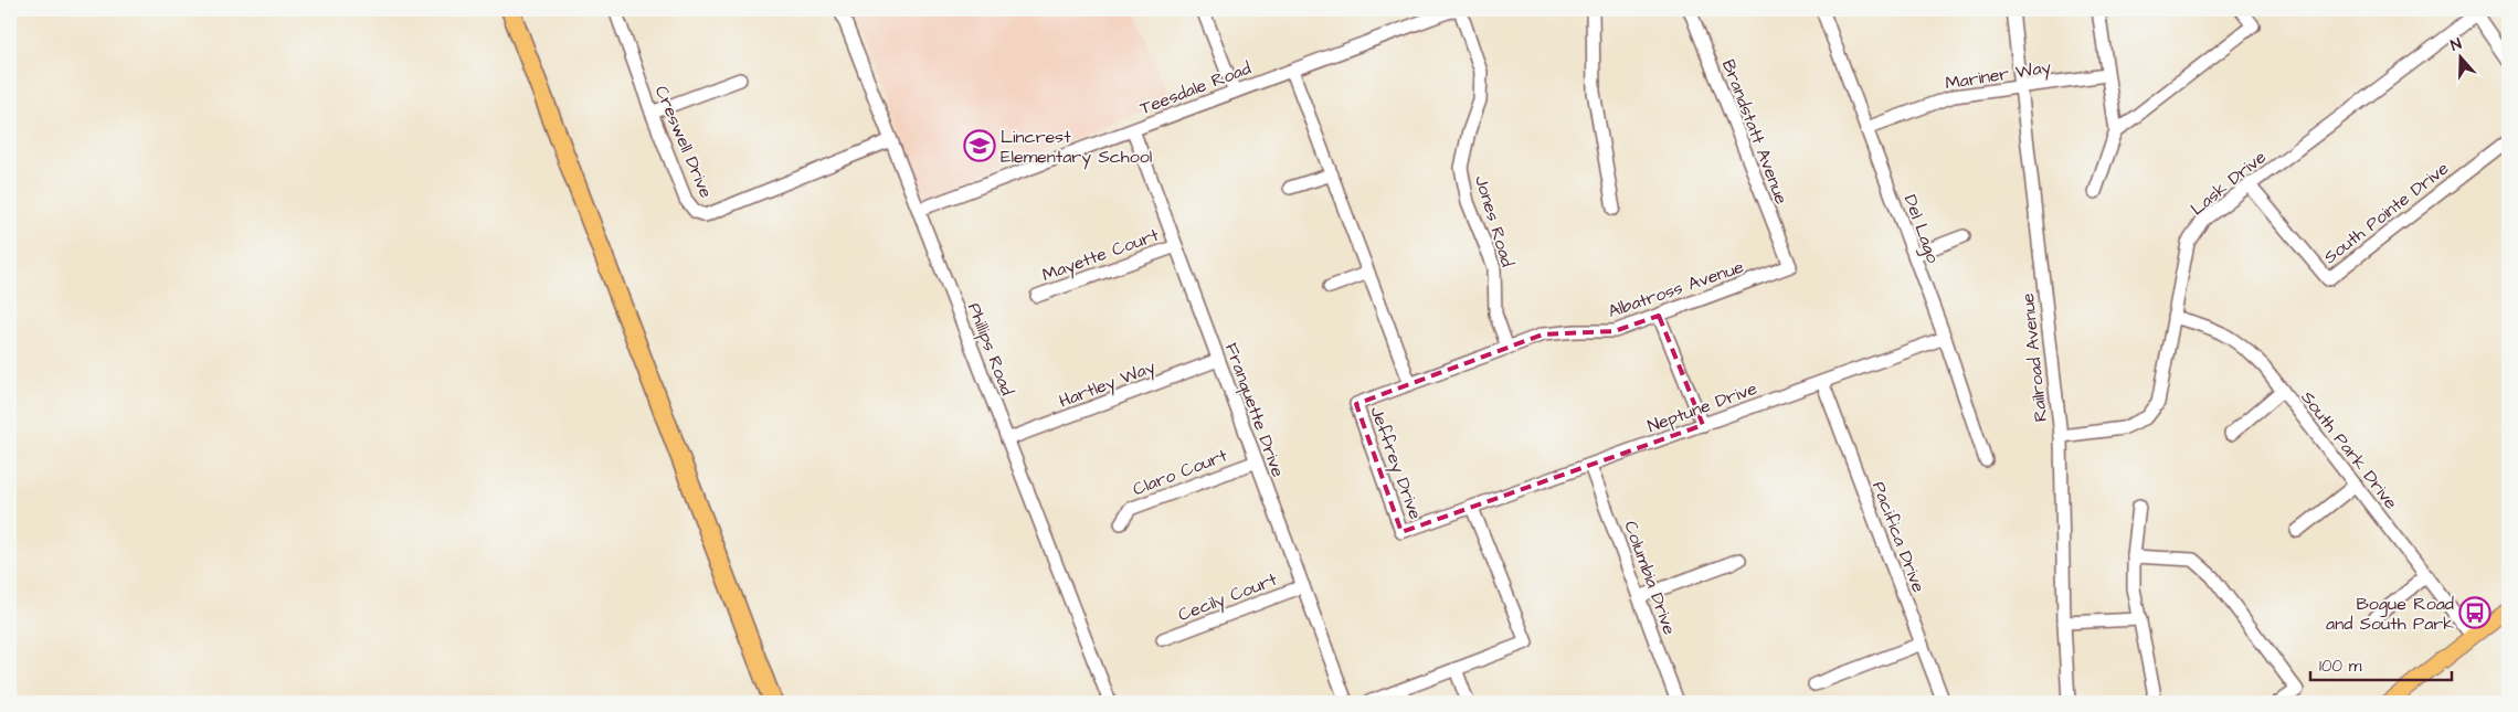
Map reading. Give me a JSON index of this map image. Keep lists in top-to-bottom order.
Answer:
{
  "streets": {
    "street": [
      "Mariner Way",
      "Teesdale Road",
      "Brandstatt Avenue",
      "Creswell Drive",
      "Lask Drive",
      "South Pointe Drive",
      "Jones Road",
      "Del Lago",
      "Mayette Court",
      "Albatross Avenue",
      "Phillips Road",
      "Railroad Avenue",
      "Hartley Way",
      "Neptune Drive",
      "Franquette Drive",
      "South Park Drive",
      "Jeffrey Drive",
      "Claro Court",
      "Pacifica Drive",
      "Columbia Drive",
      "Cecily Court"
    ]
  },
  "crossings": [
    ["Mariner Way", "Del Lago"],
    ["Mariner Way", "Railroad Avenue"],
    ["Teesdale Road", "Phillips Road"],
    ["Teesdale Road", "Franquette Drive"],
    ["Brandstatt Avenue", "Albatross Avenue"],
    ["Creswell Drive", "Phillips Road"],
    ["Lask Drive", "South Pointe Drive"],
    ["Lask Drive", "Railroad Avenue"],
    ["Lask Drive", "South Park Drive"],
    ["Jones Road", "Albatross Avenue"],
    ["Del Lago", "Neptune Drive"],
    ["Mayette Court", "Franquette Drive"],
    ["Albatross Avenue", "Jeffrey Drive"],
    ["Phillips Road", "Hartley Way"],
    ["Hartley Way", "Franquette Drive"],
    ["Neptune Drive", "Jeffrey Drive"],
    ["Neptune Drive", "Pacifica Drive"],
    ["Neptune Drive", "Columbia Drive"],
    ["Franquette Drive", "Claro Court"],
    ["Franquette Drive", "Cecily Court"]
  ],
  "places": {
    "school or university": ["Lincrest Elementary School"],
    "bus stop": ["Bogue Road and South Park"]
  },
  "scale_bar": "100 m",
  "north": "top"
}
